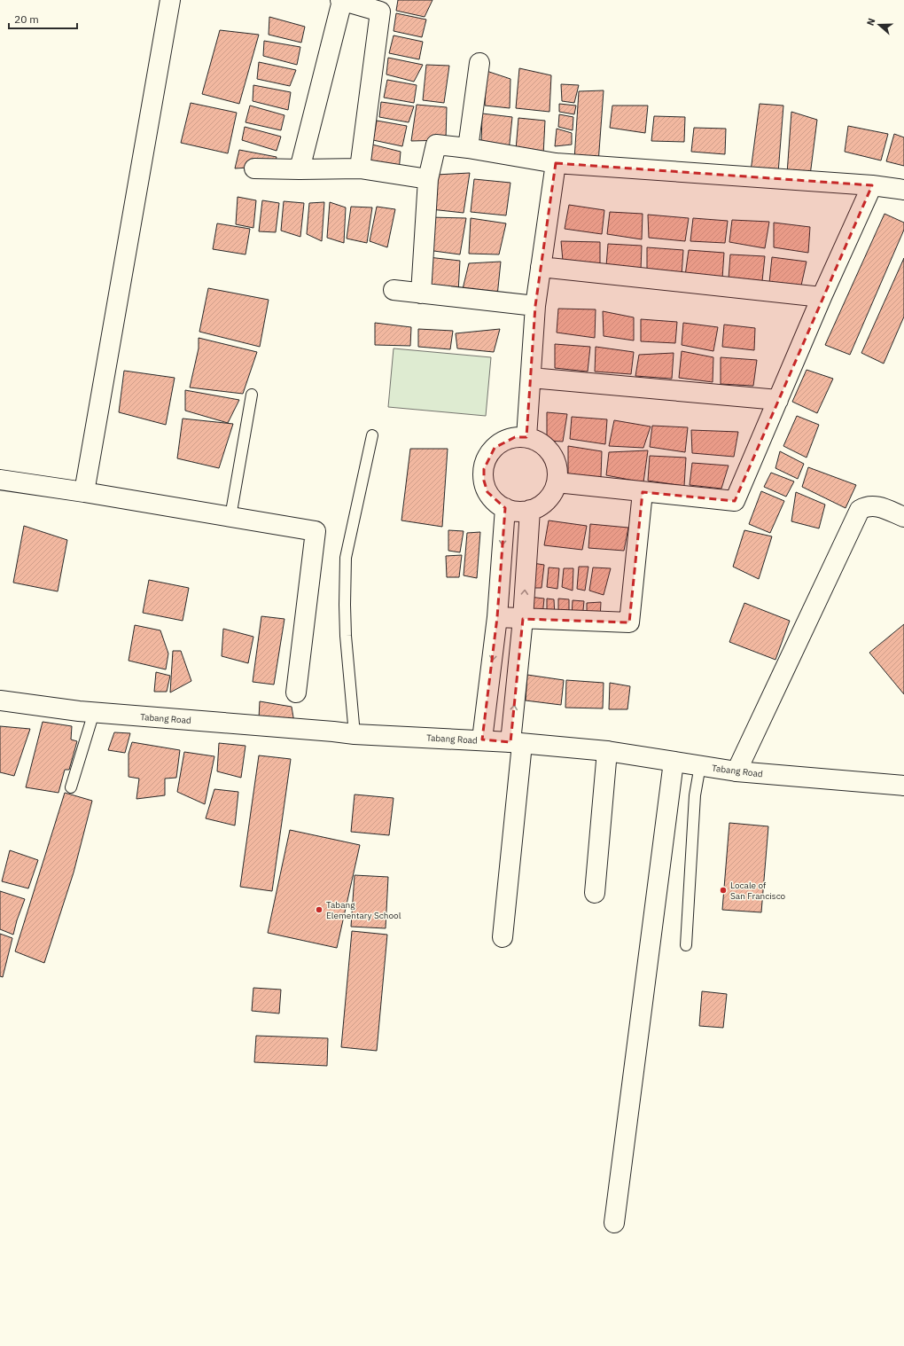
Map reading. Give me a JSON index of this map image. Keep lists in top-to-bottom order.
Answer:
{
  "streets": {
    "street": ["Tabang Road"]
  },
  "places": ["Locale of San Francisco", "Tabang Elementary School"],
  "scale_bar": "20 m",
  "north": "left"
}
